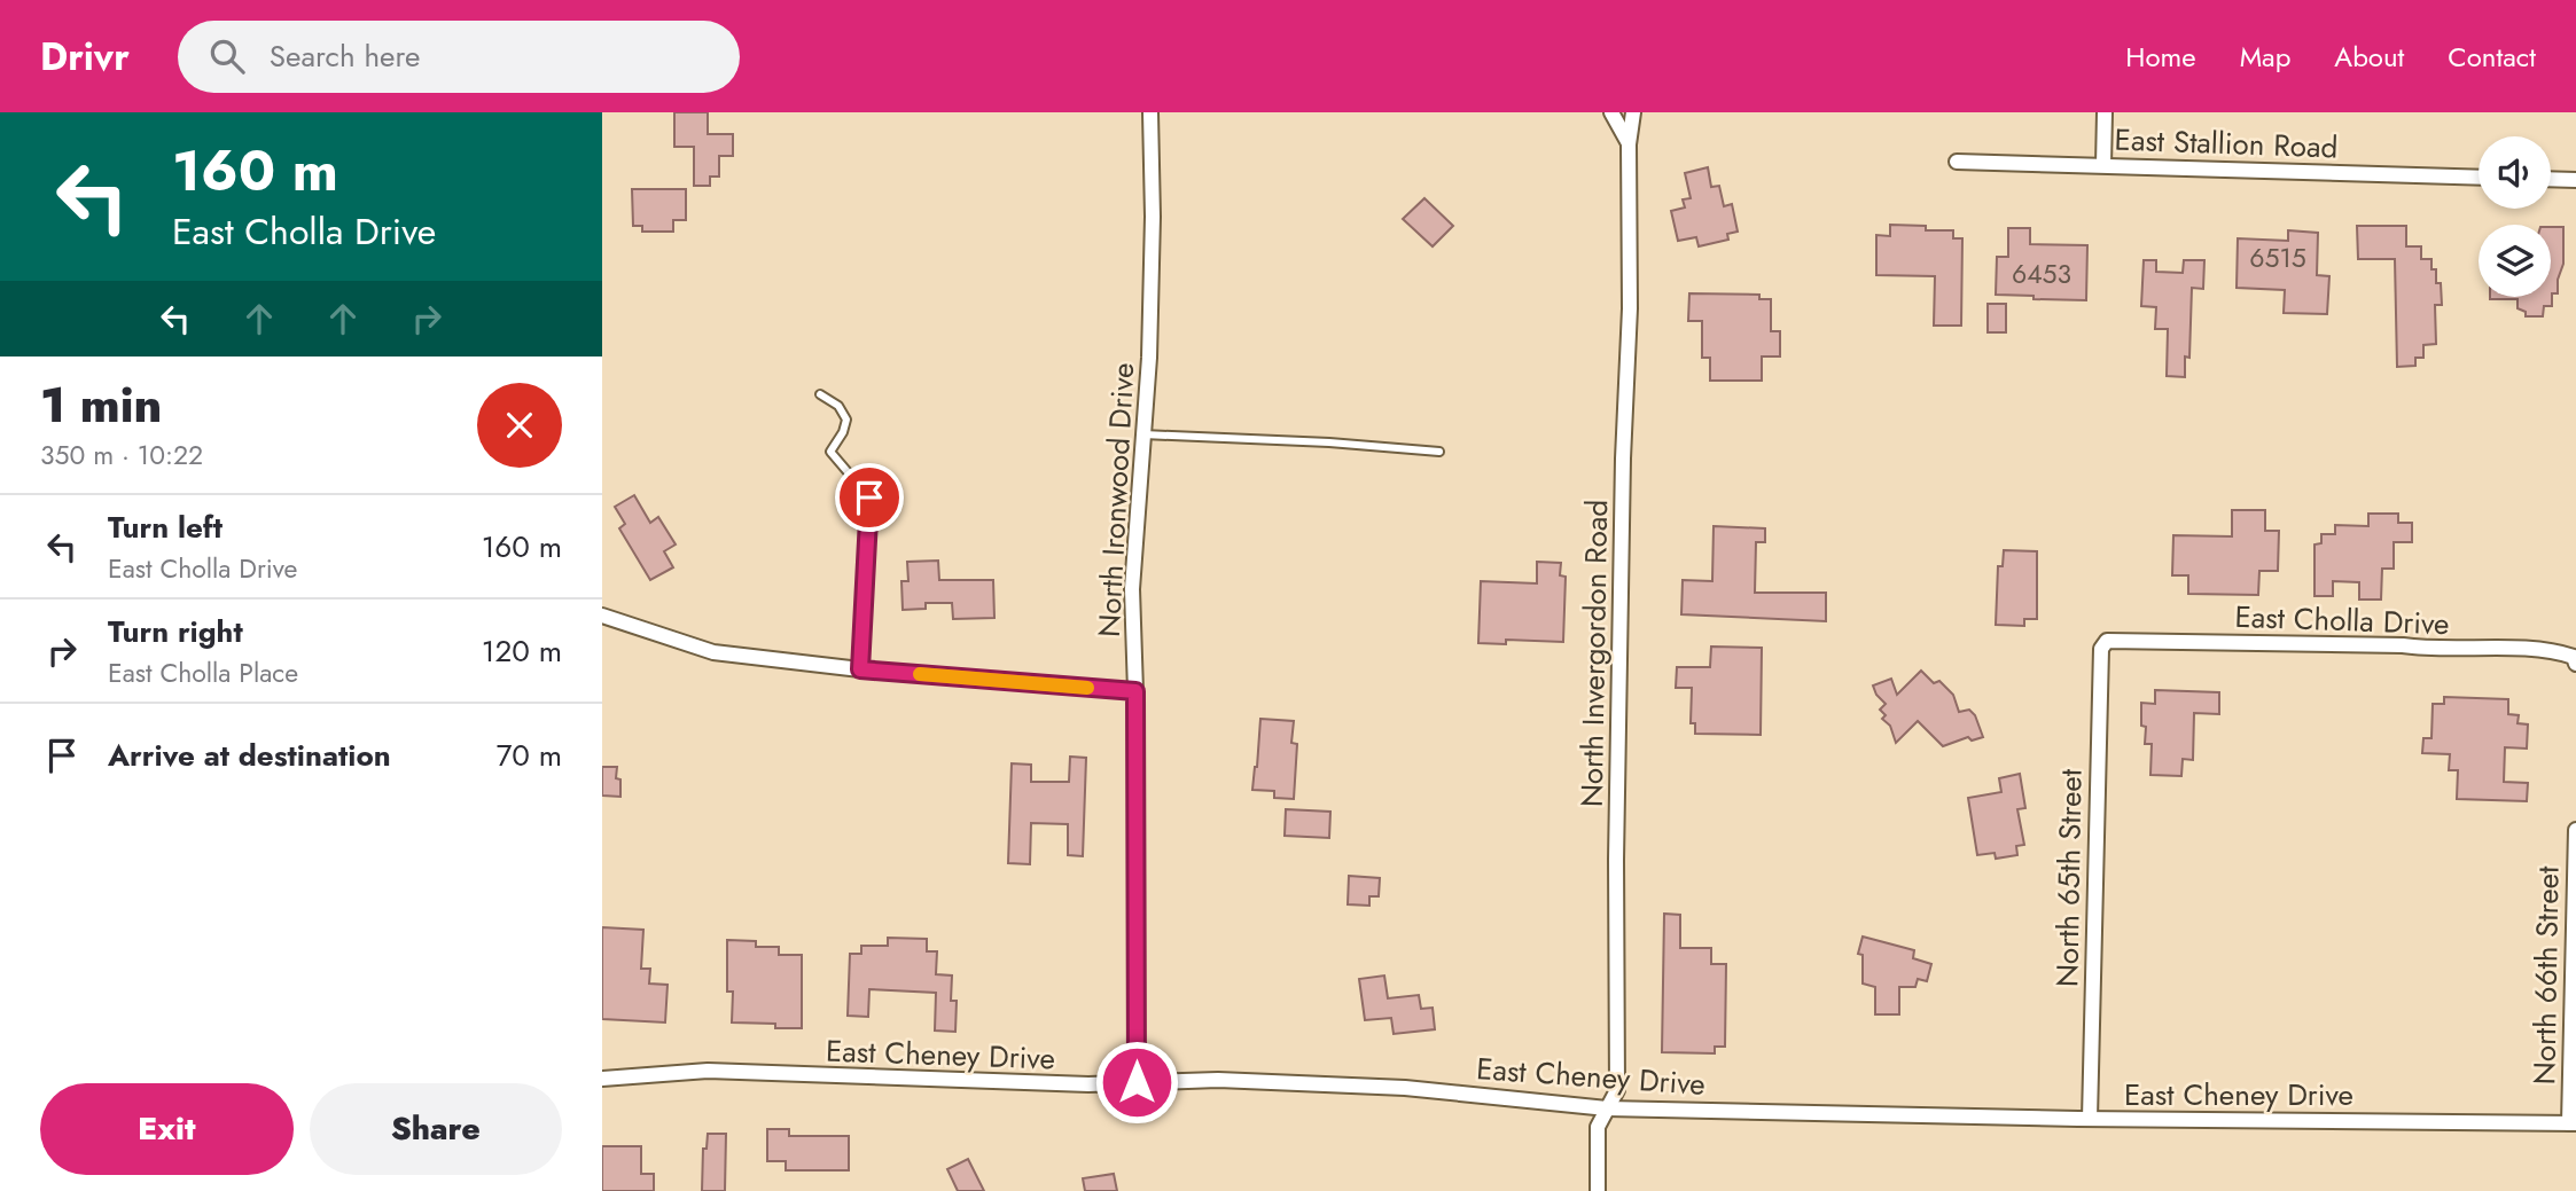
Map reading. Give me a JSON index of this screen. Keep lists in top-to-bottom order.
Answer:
{
  "streets": {
    "street": [
      "East Stallion Road",
      "North Ironwood Drive",
      "East Cholla Drive",
      "North Invergordon Road",
      "North 65th Street",
      "North 66th Street",
      "East Cheney Drive"
    ]
  },
  "crossings": [
    ["North Ironwood Drive", "East Cheney Drive"],
    ["East Cholla Drive", "North 65th Street"],
    ["North Invergordon Road", "East Cheney Drive"],
    ["North 65th Street", "East Cheney Drive"],
    ["North 66th Street", "East Cheney Drive"]
  ],
  "house_numbers": ["6515", "6453"],
  "page": {
    "header": "Drivr",
    "search": "Search here",
    "nav": [
      "Home",
      "Map",
      "About",
      "Contact"
    ],
    "turn": ["160 m", "East Cholla Drive"],
    "heading": ["1 min", "350 m · 10:22"],
    "list": [
      {
        "name": "Turn left",
        "note": "East Cholla Drive",
        "value": "160 m"
      },
      {
        "name": "Turn right",
        "note": "East Cholla Place",
        "value": "120 m"
      },
      {
        "name": "Arrive at destination",
        "value": "70 m"
      }
    ],
    "buttons": ["Exit", "Share"]
  }
}
